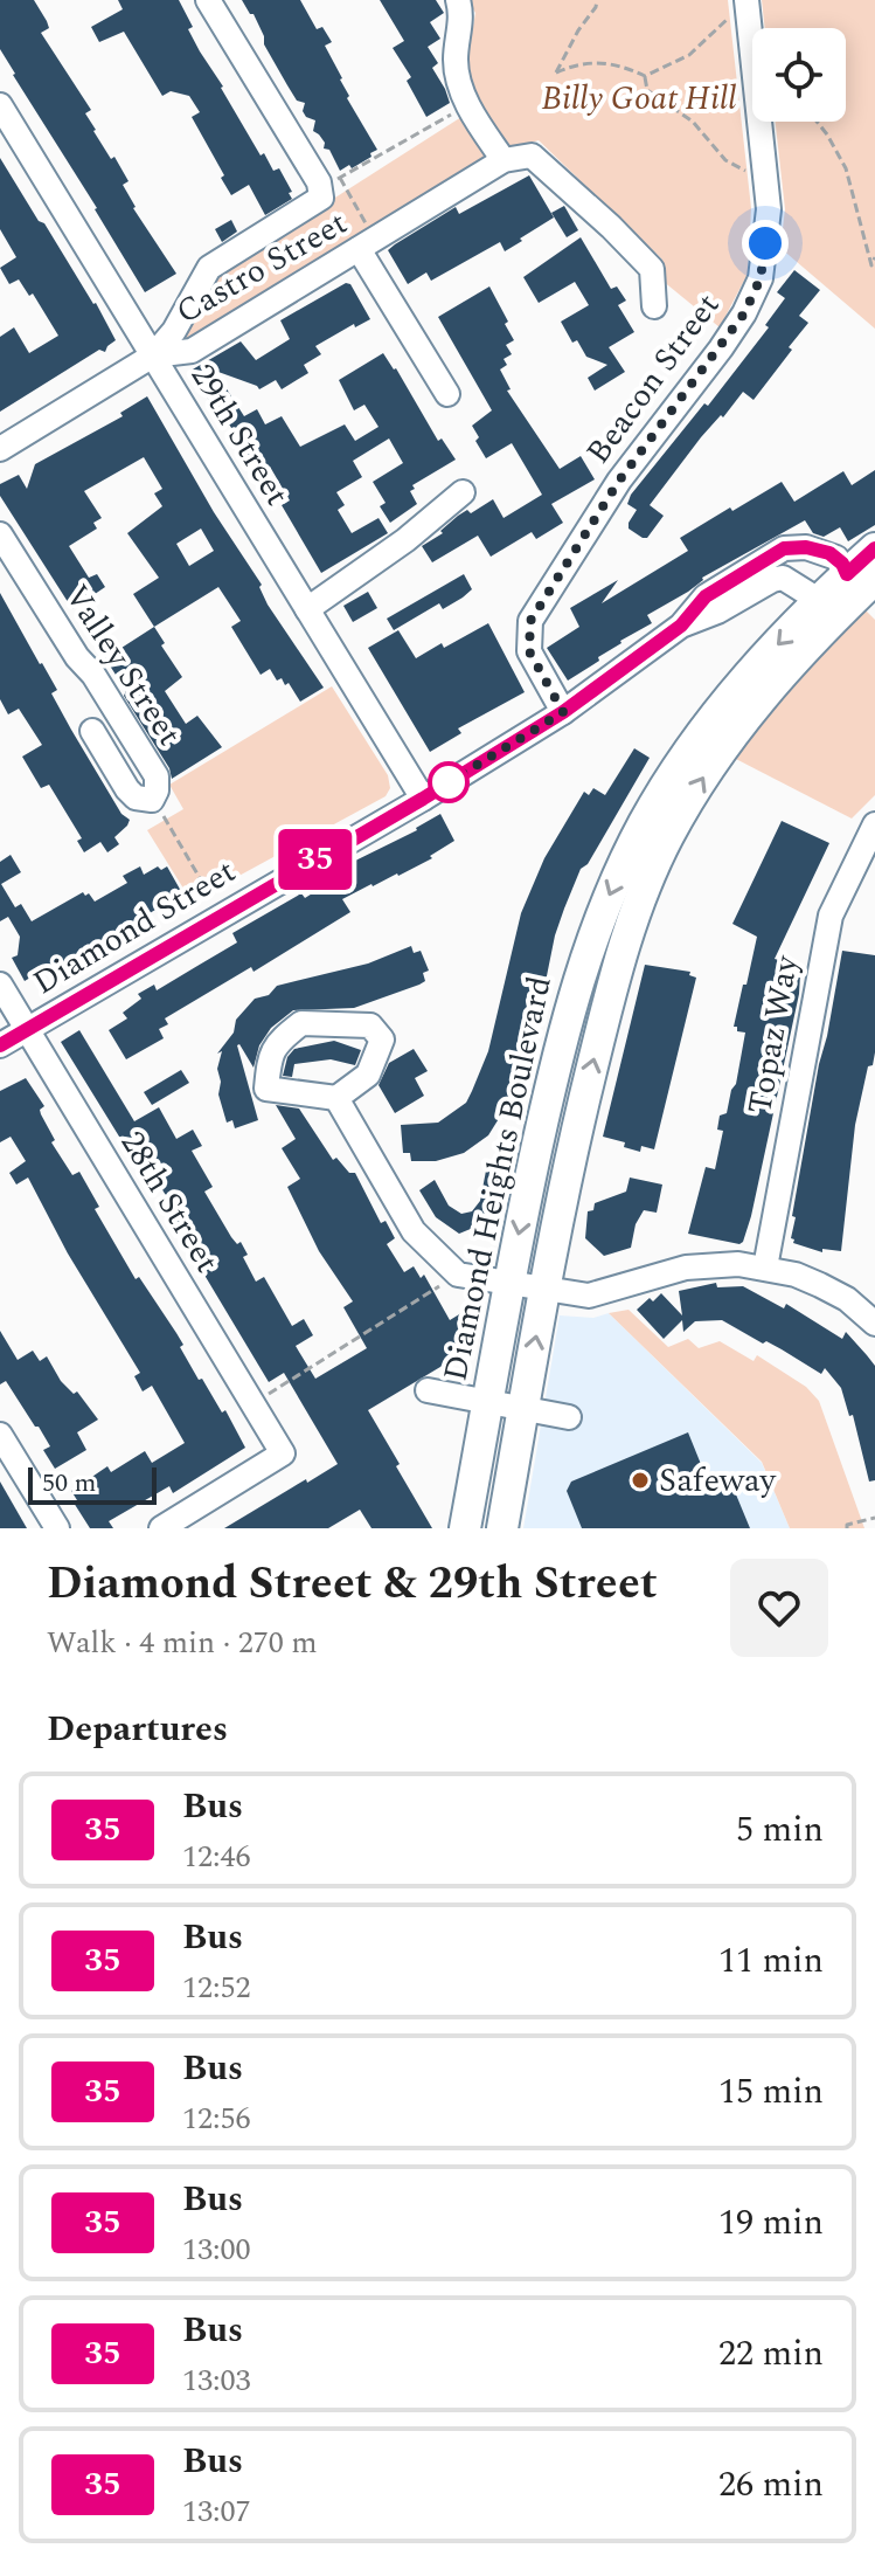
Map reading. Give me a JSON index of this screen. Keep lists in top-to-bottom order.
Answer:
{
  "streets": {
    "main road": ["Diamond Heights Boulevard"],
    "street": [
      "Castro Street",
      "Beacon Street",
      "29th Street",
      "Valley Street",
      "Diamond Street",
      "Topaz Way",
      "28th Street"
    ]
  },
  "crossings": [
    ["Castro Street", "29th Street"],
    ["Beacon Street", "Diamond Street"],
    ["29th Street", "Diamond Street"],
    ["Diamond Street", "Diamond Heights Boulevard"],
    ["Diamond Street", "28th Street"]
  ],
  "parks": ["Billy Goat Hill"],
  "places": ["Safeway"],
  "lines": ["bus line 35"],
  "scale_bar": "50 m",
  "page": {
    "on_map": "35",
    "scale": "50 m",
    "heading": [
      ["Diamond Street & 29th Street", "Walk · 4 min · 270 m"],
      "Departures"
    ],
    "list": [
      {
        "mark": "35",
        "name": "Bus",
        "note": "12:46",
        "value": "5 min"
      },
      {
        "mark": "35",
        "name": "Bus",
        "note": "12:52",
        "value": "11 min"
      },
      {
        "mark": "35",
        "name": "Bus",
        "note": "12:56",
        "value": "15 min"
      },
      {
        "mark": "35",
        "name": "Bus",
        "note": "13:00",
        "value": "19 min"
      },
      {
        "mark": "35",
        "name": "Bus",
        "note": "13:03",
        "value": "22 min"
      },
      {
        "mark": "35",
        "name": "Bus",
        "note": "13:07",
        "value": "26 min"
      }
    ]
  }
}
